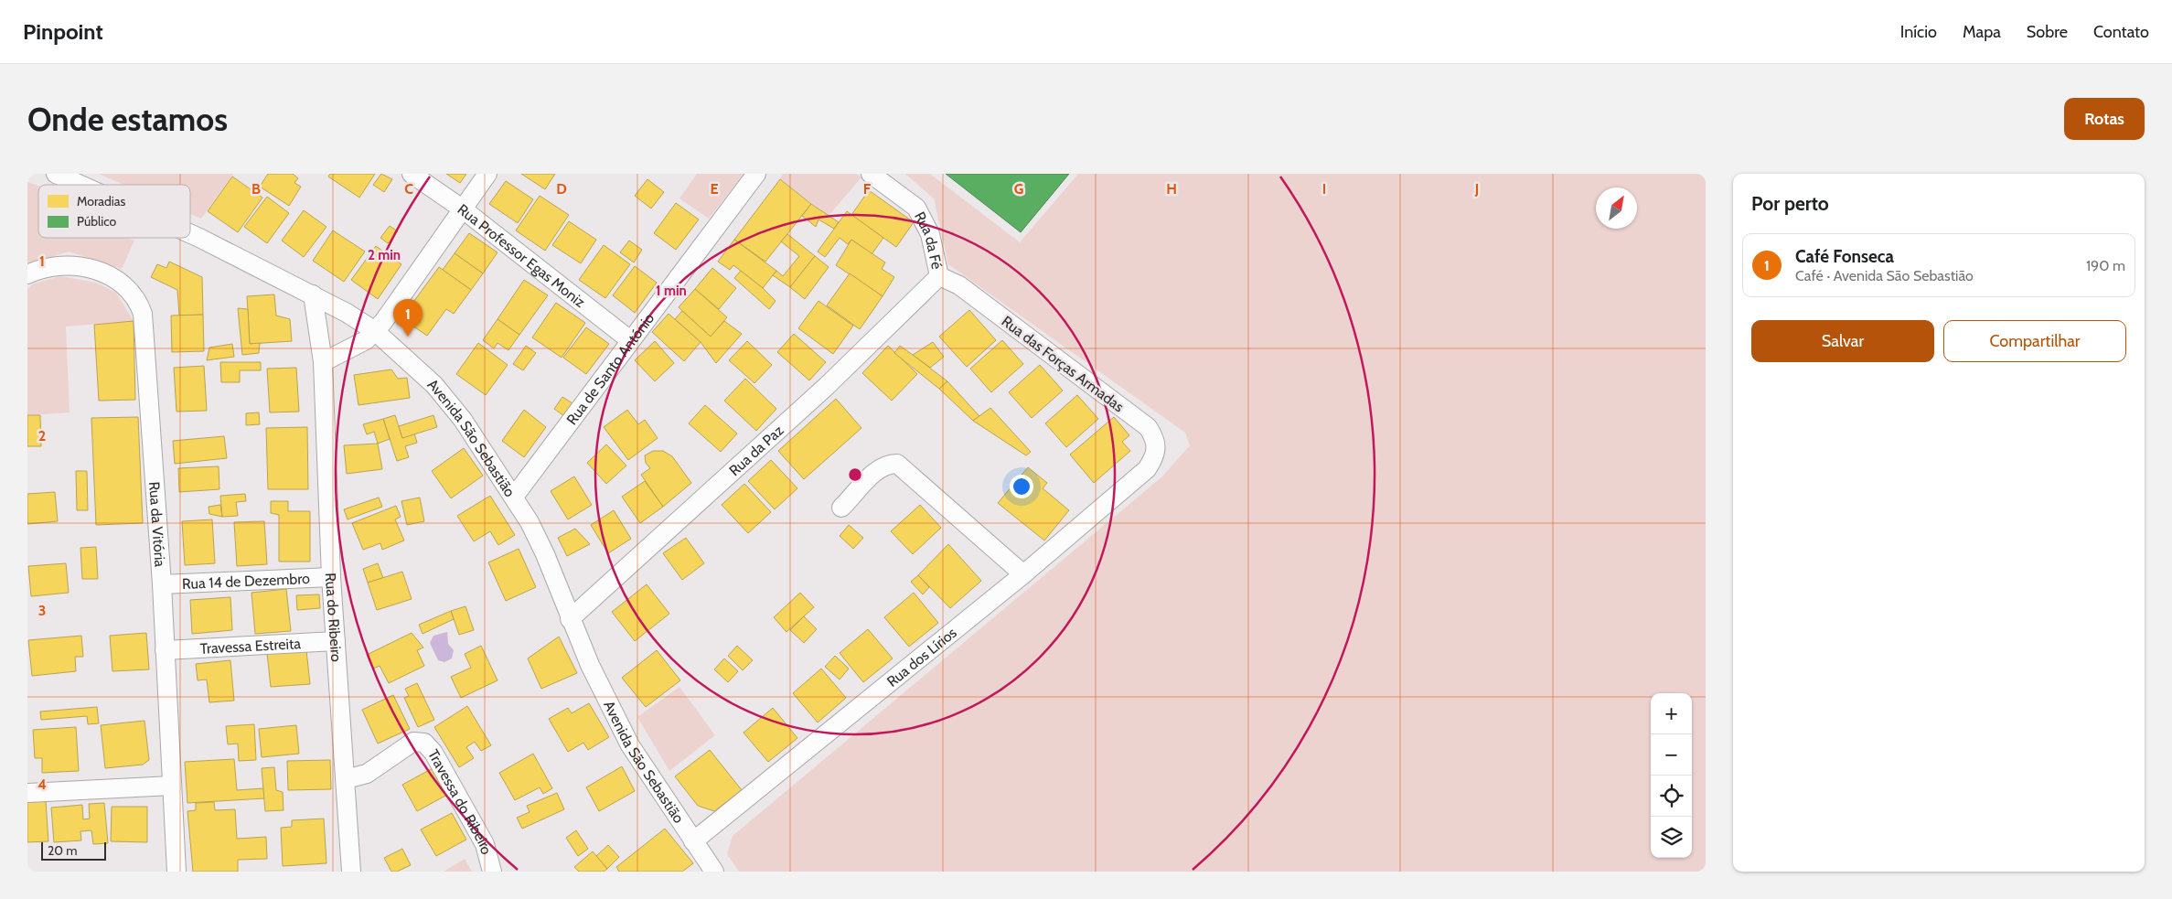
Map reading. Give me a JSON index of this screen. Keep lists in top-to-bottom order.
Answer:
{
  "streets": {
    "street": [
      "Rua da Fé",
      "Rua Professor Egas Moniz",
      "Rua das Forças Armadas",
      "Rua de Santo António",
      "Avenida São Sebastião",
      "Rua da Paz",
      "Rua da Vitória",
      "Rua 14 de Dezembro",
      "Rua do Ribeiro",
      "Travessa Estreita",
      "Rua dos Lírios",
      "Travessa do Ribeiro"
    ]
  },
  "crossings": [
    ["Rua da Fé", "Rua das Forças Armadas"],
    ["Rua da Fé", "Rua da Paz"],
    ["Rua Professor Egas Moniz", "Rua de Santo António"],
    ["Rua das Forças Armadas", "Rua da Paz"],
    ["Rua das Forças Armadas", "Rua dos Lírios"],
    ["Rua de Santo António", "Avenida São Sebastião"],
    ["Avenida São Sebastião", "Rua da Paz"],
    ["Avenida São Sebastião", "Rua do Ribeiro"],
    ["Avenida São Sebastião", "Rua dos Lírios"],
    ["Rua da Vitória", "Rua 14 de Dezembro"],
    ["Rua da Vitória", "Travessa Estreita"],
    ["Rua 14 de Dezembro", "Rua do Ribeiro"],
    ["Rua do Ribeiro", "Travessa Estreita"],
    ["Rua do Ribeiro", "Travessa do Ribeiro"]
  ],
  "legend": ["Moradias", "Público"],
  "scale_bar": "20 m",
  "north": "top right",
  "page": {
    "header": "Pinpoint",
    "nav": [
      "Início",
      "Mapa",
      "Sobre",
      "Contato"
    ],
    "buttons": [
      "Rotas",
      ["Salvar", "Compartilhar"]
    ],
    "title": "Onde estamos",
    "heading": "Por perto",
    "list": [
      {
        "mark": "1",
        "name": "Café Fonseca",
        "note": "Café · Avenida São Sebastião",
        "value": "190 m"
      }
    ],
    "pins": "1",
    "map_buttons": ["+", "−"],
    "scale": "20 m"
  },
  "grid": {
    "columns": [
      "B",
      "C",
      "D",
      "E",
      "F",
      "G",
      "H",
      "I",
      "J"
    ],
    "rows": [
      "1",
      "2",
      "3",
      "4"
    ]
  },
  "rings": ["2 min", "1 min"]
}
